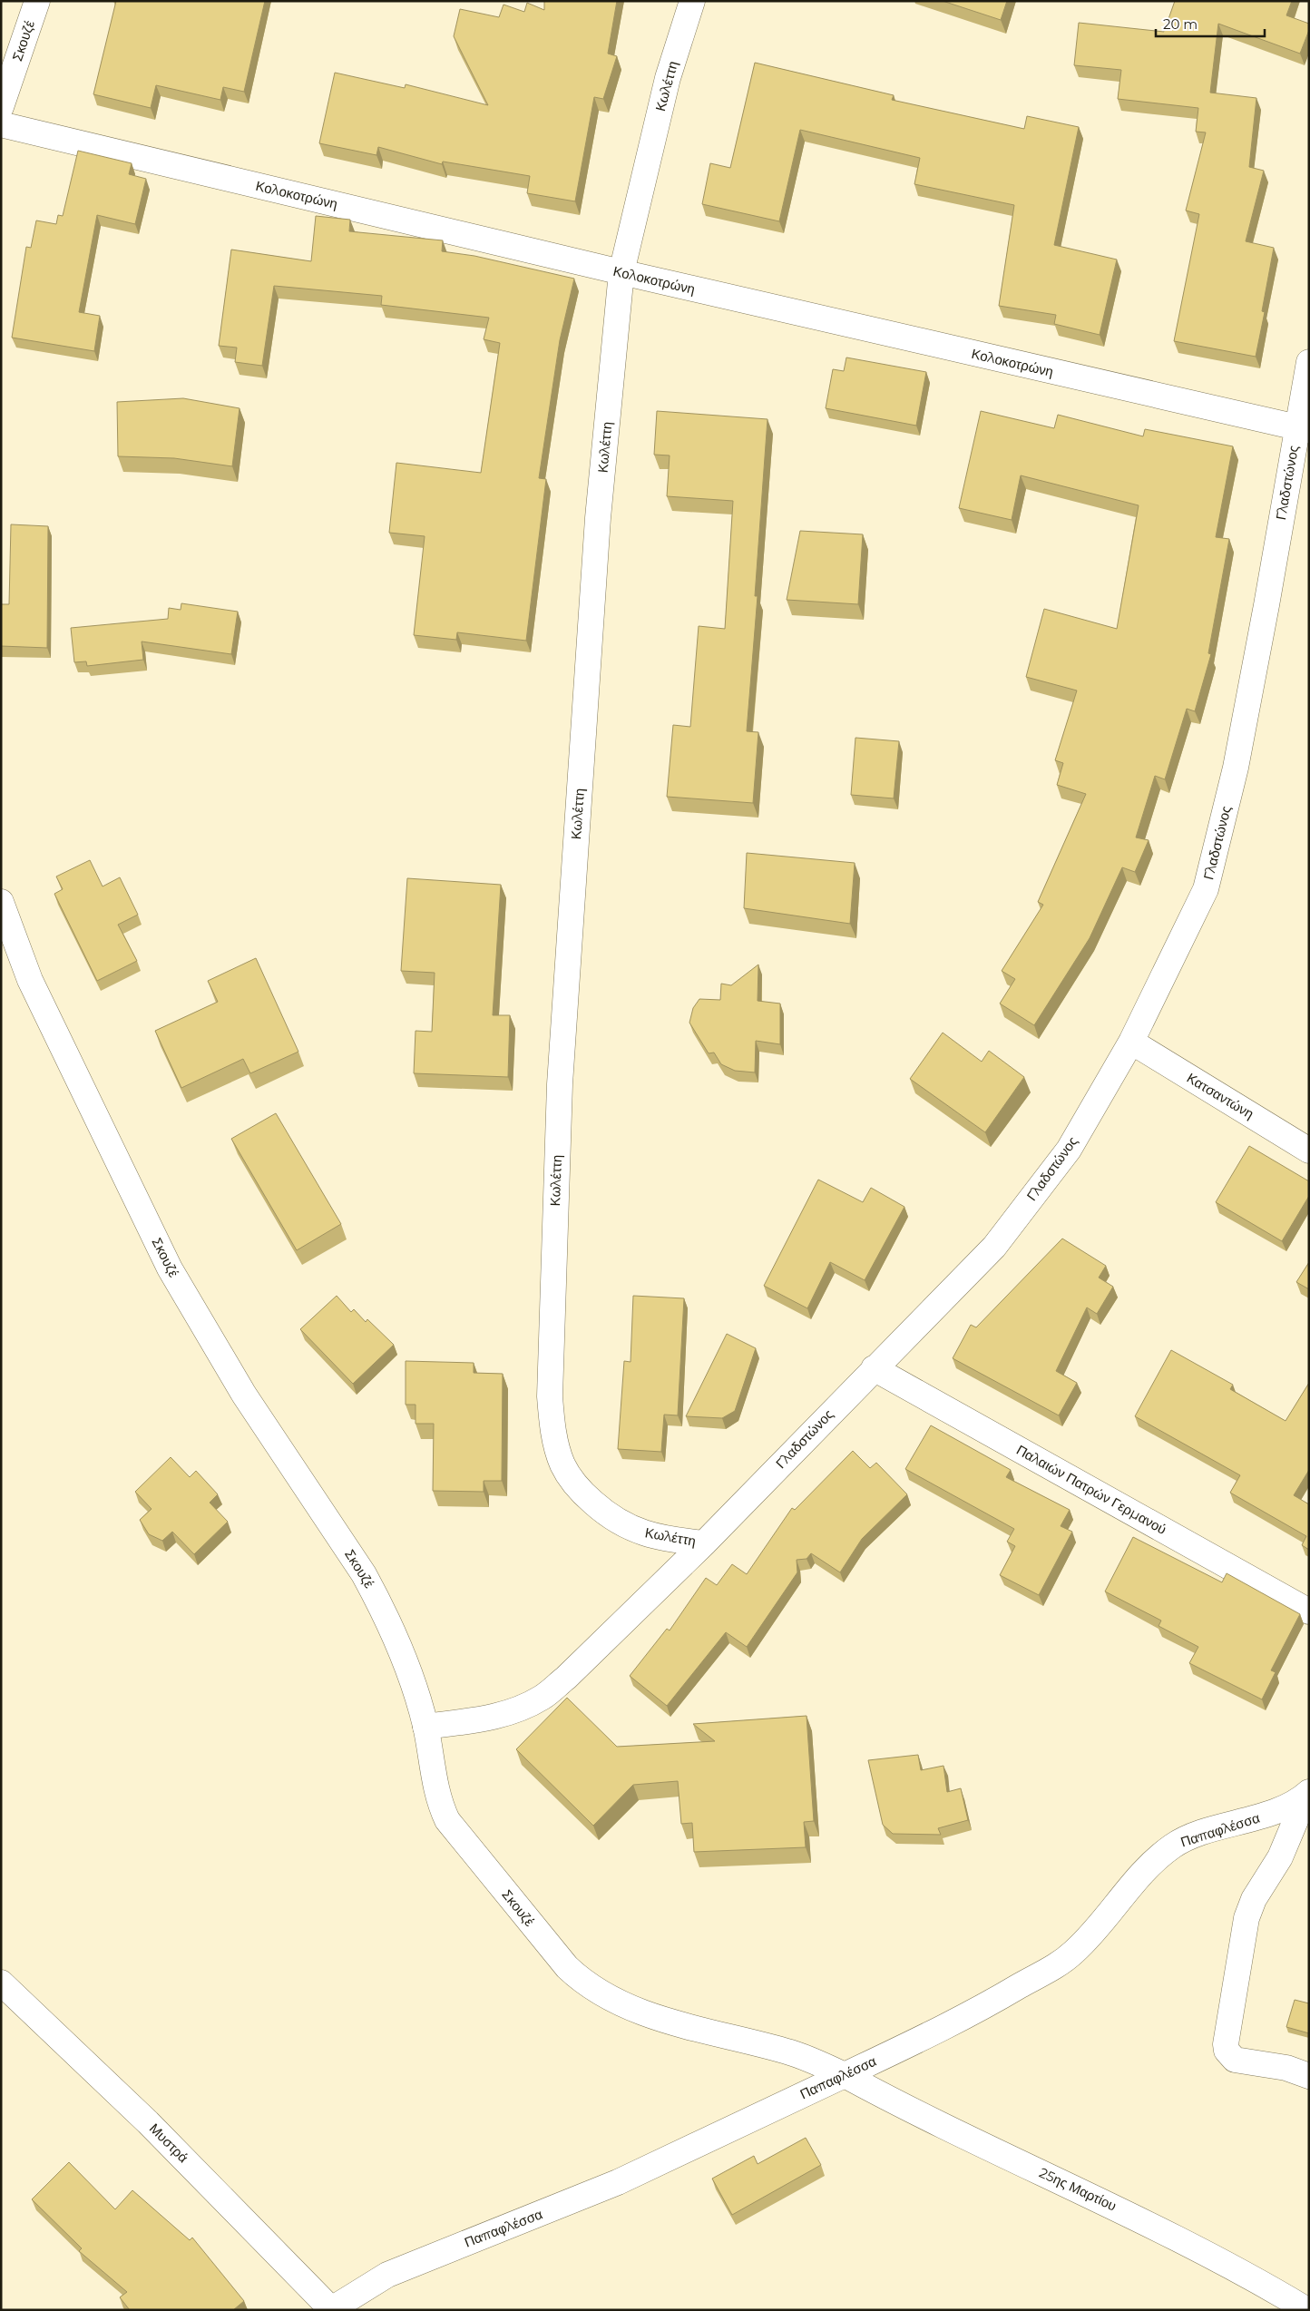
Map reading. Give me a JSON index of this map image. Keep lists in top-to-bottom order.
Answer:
{
  "streets": {
    "street": [
      "Σκουζέ",
      "Κωλέττη",
      "Κολοκοτρώνη",
      "Γλαδστώνος",
      "Κατσαντώνη",
      "Παλαιών Πατρών Γερμανού",
      "Παπαφλέσσα",
      "Μυστρά",
      "25ης Μαρτίου"
    ]
  },
  "crossings": [
    ["Σκουζέ", "Γλαδστώνος"],
    ["Σκουζέ", "Παπαφλέσσα"],
    ["Σκουζέ", "25ης Μαρτίου"],
    ["Κωλέττη", "Κολοκοτρώνη"],
    ["Κωλέττη", "Γλαδστώνος"],
    ["Κολοκοτρώνη", "Γλαδστώνος"],
    ["Γλαδστώνος", "Κατσαντώνη"],
    ["Γλαδστώνος", "Παλαιών Πατρών Γερμανού"],
    ["Παπαφλέσσα", "Μυστρά"],
    ["Παπαφλέσσα", "25ης Μαρτίου"]
  ],
  "scale_bar": "20 m"
}
